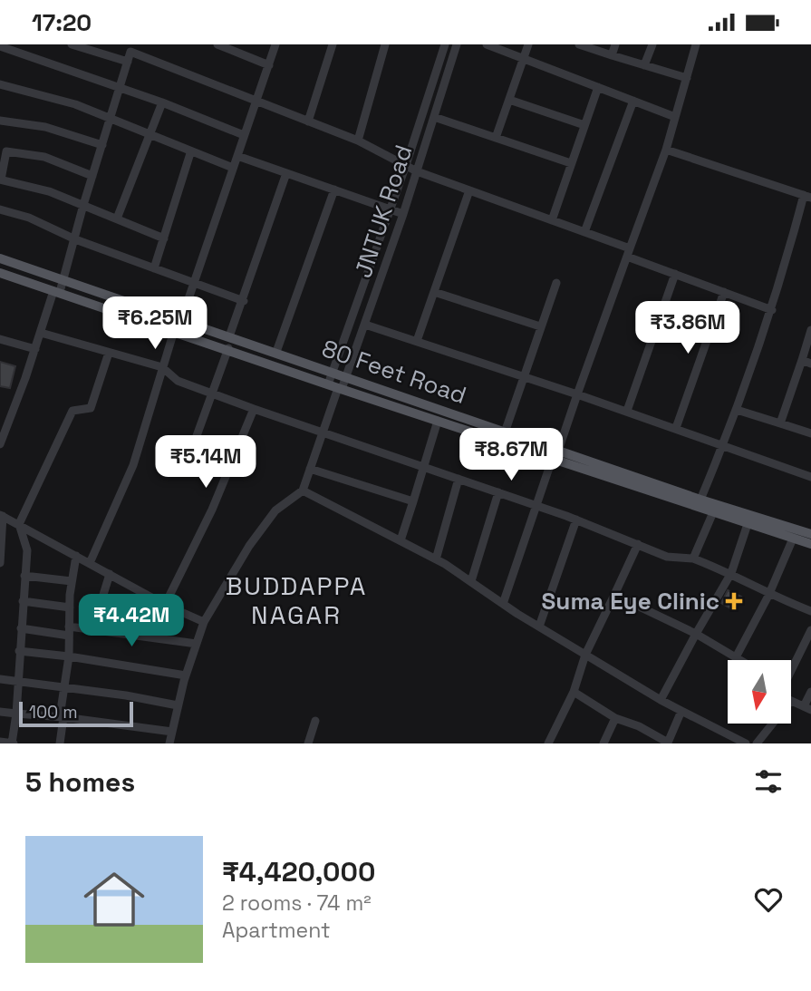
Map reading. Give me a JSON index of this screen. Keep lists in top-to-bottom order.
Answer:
{
  "streets": {
    "main road": ["80 Feet Road"],
    "street": ["JNTUK Road"]
  },
  "crossings": [
    ["JNTUK Road", "80 Feet Road"]
  ],
  "districts": ["BUDDAPPA NAGAR"],
  "places": {
    "health": ["Suma Eye Clinic"]
  },
  "scale_bar": "100 m",
  "north": "bottom",
  "page": {
    "status": "17:20",
    "price": [
      "₹6.25M",
      "₹3.86M",
      "₹8.67M",
      "₹5.14M",
      "₹4.42M"
    ],
    "scale": "100 m",
    "heading": "5 homes",
    "list": [
      {
        "name": "₹4,420,000",
        "note": "2 rooms · 74 m² · Apartment"
      }
    ]
  }
}
